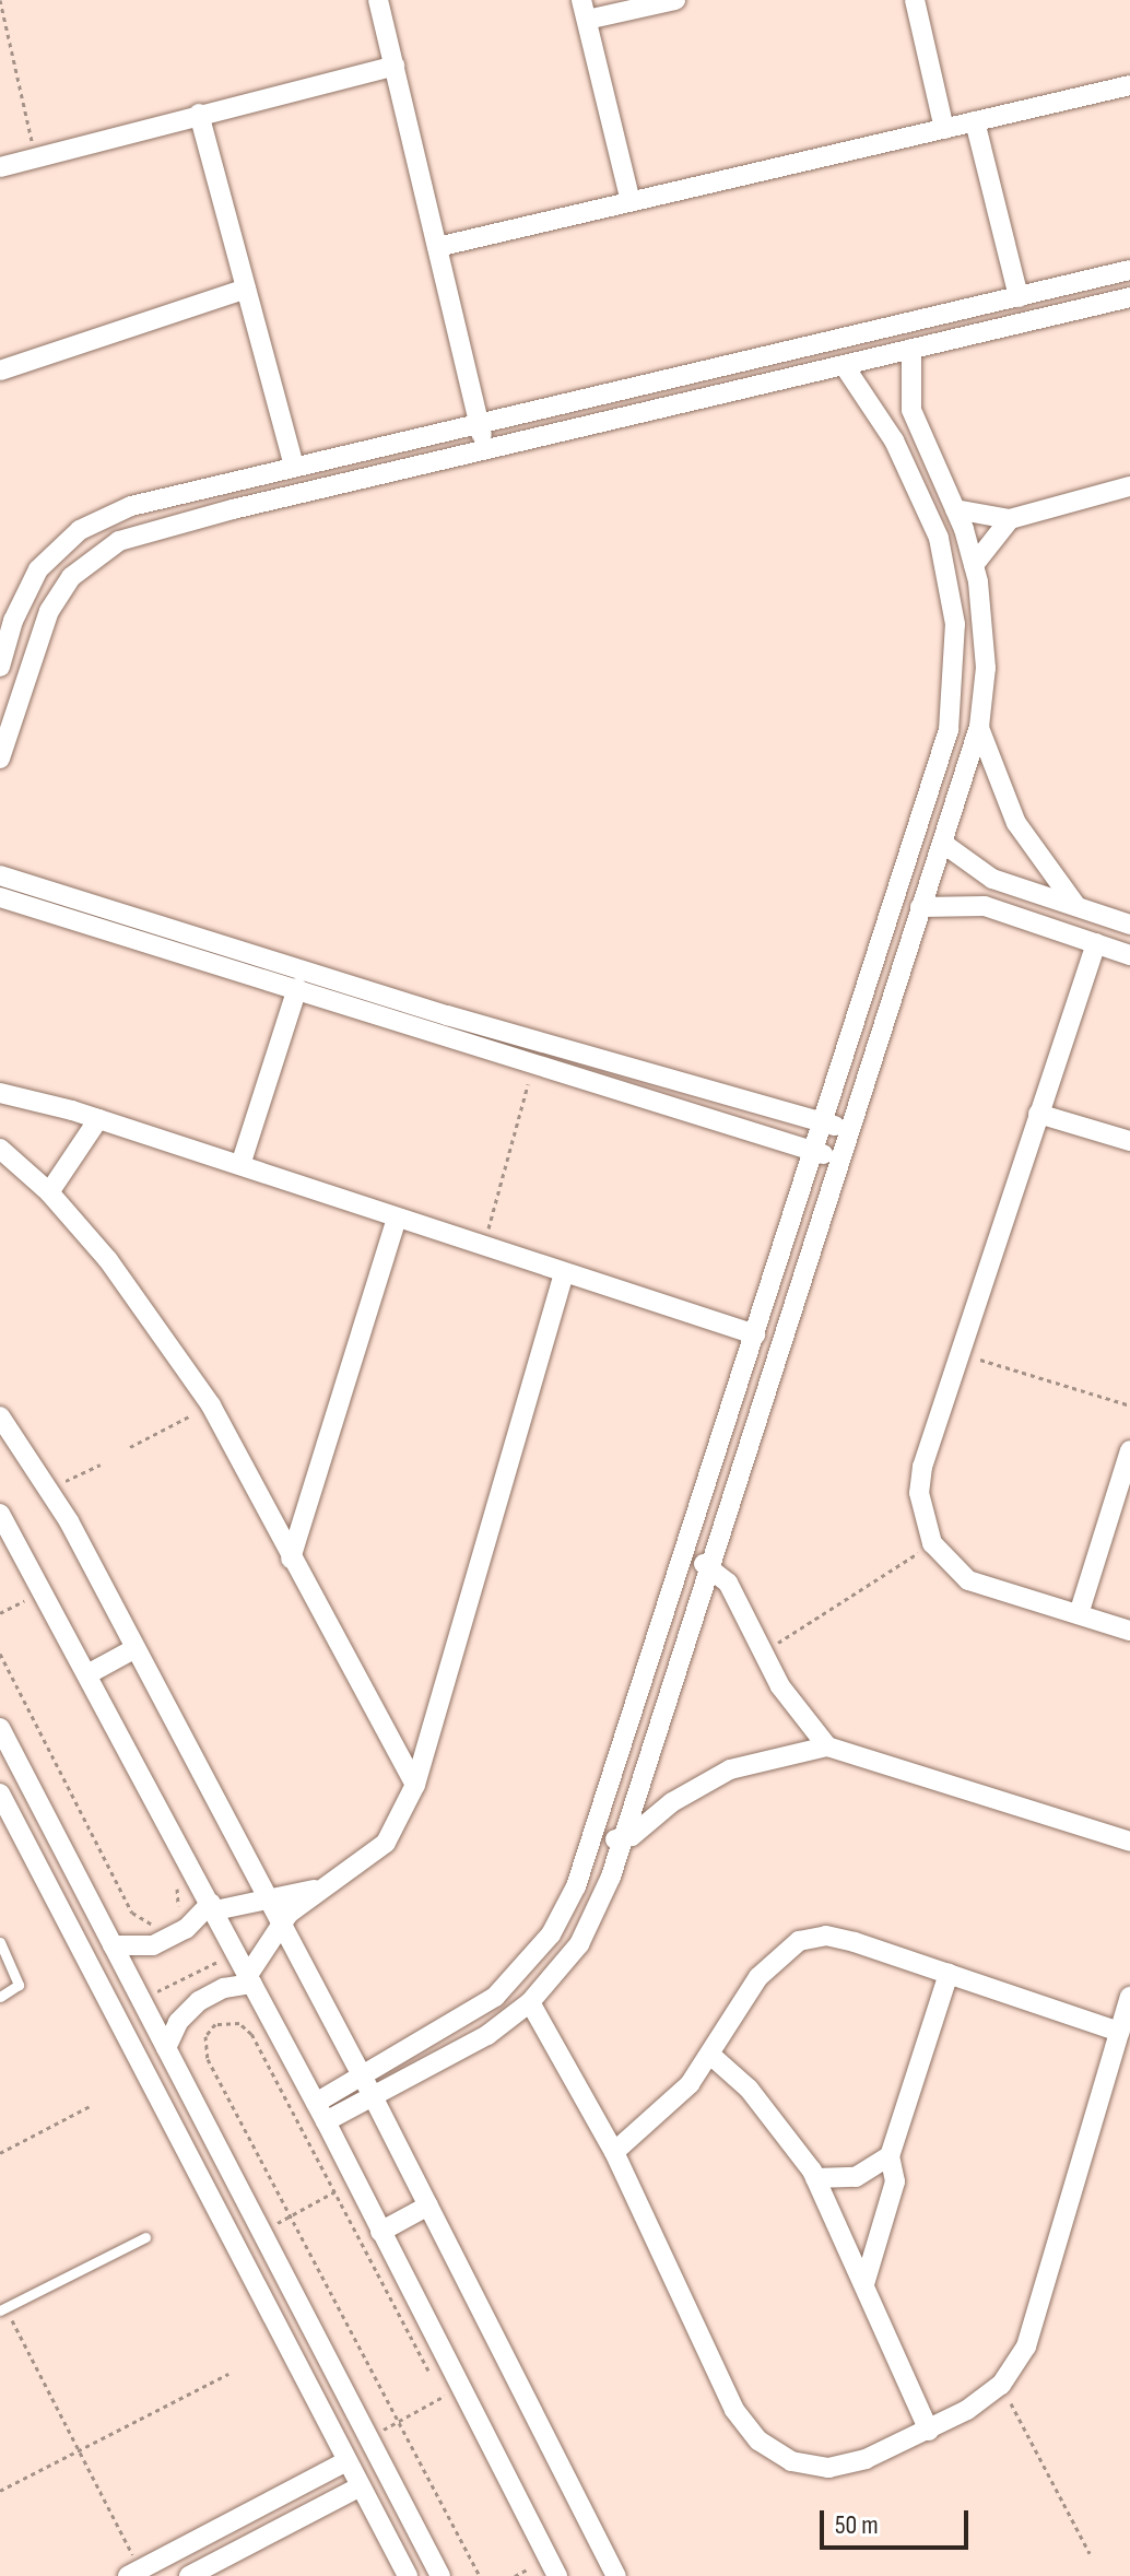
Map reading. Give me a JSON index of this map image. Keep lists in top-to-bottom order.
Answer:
{
  "scale_bar": "50 m"
}
